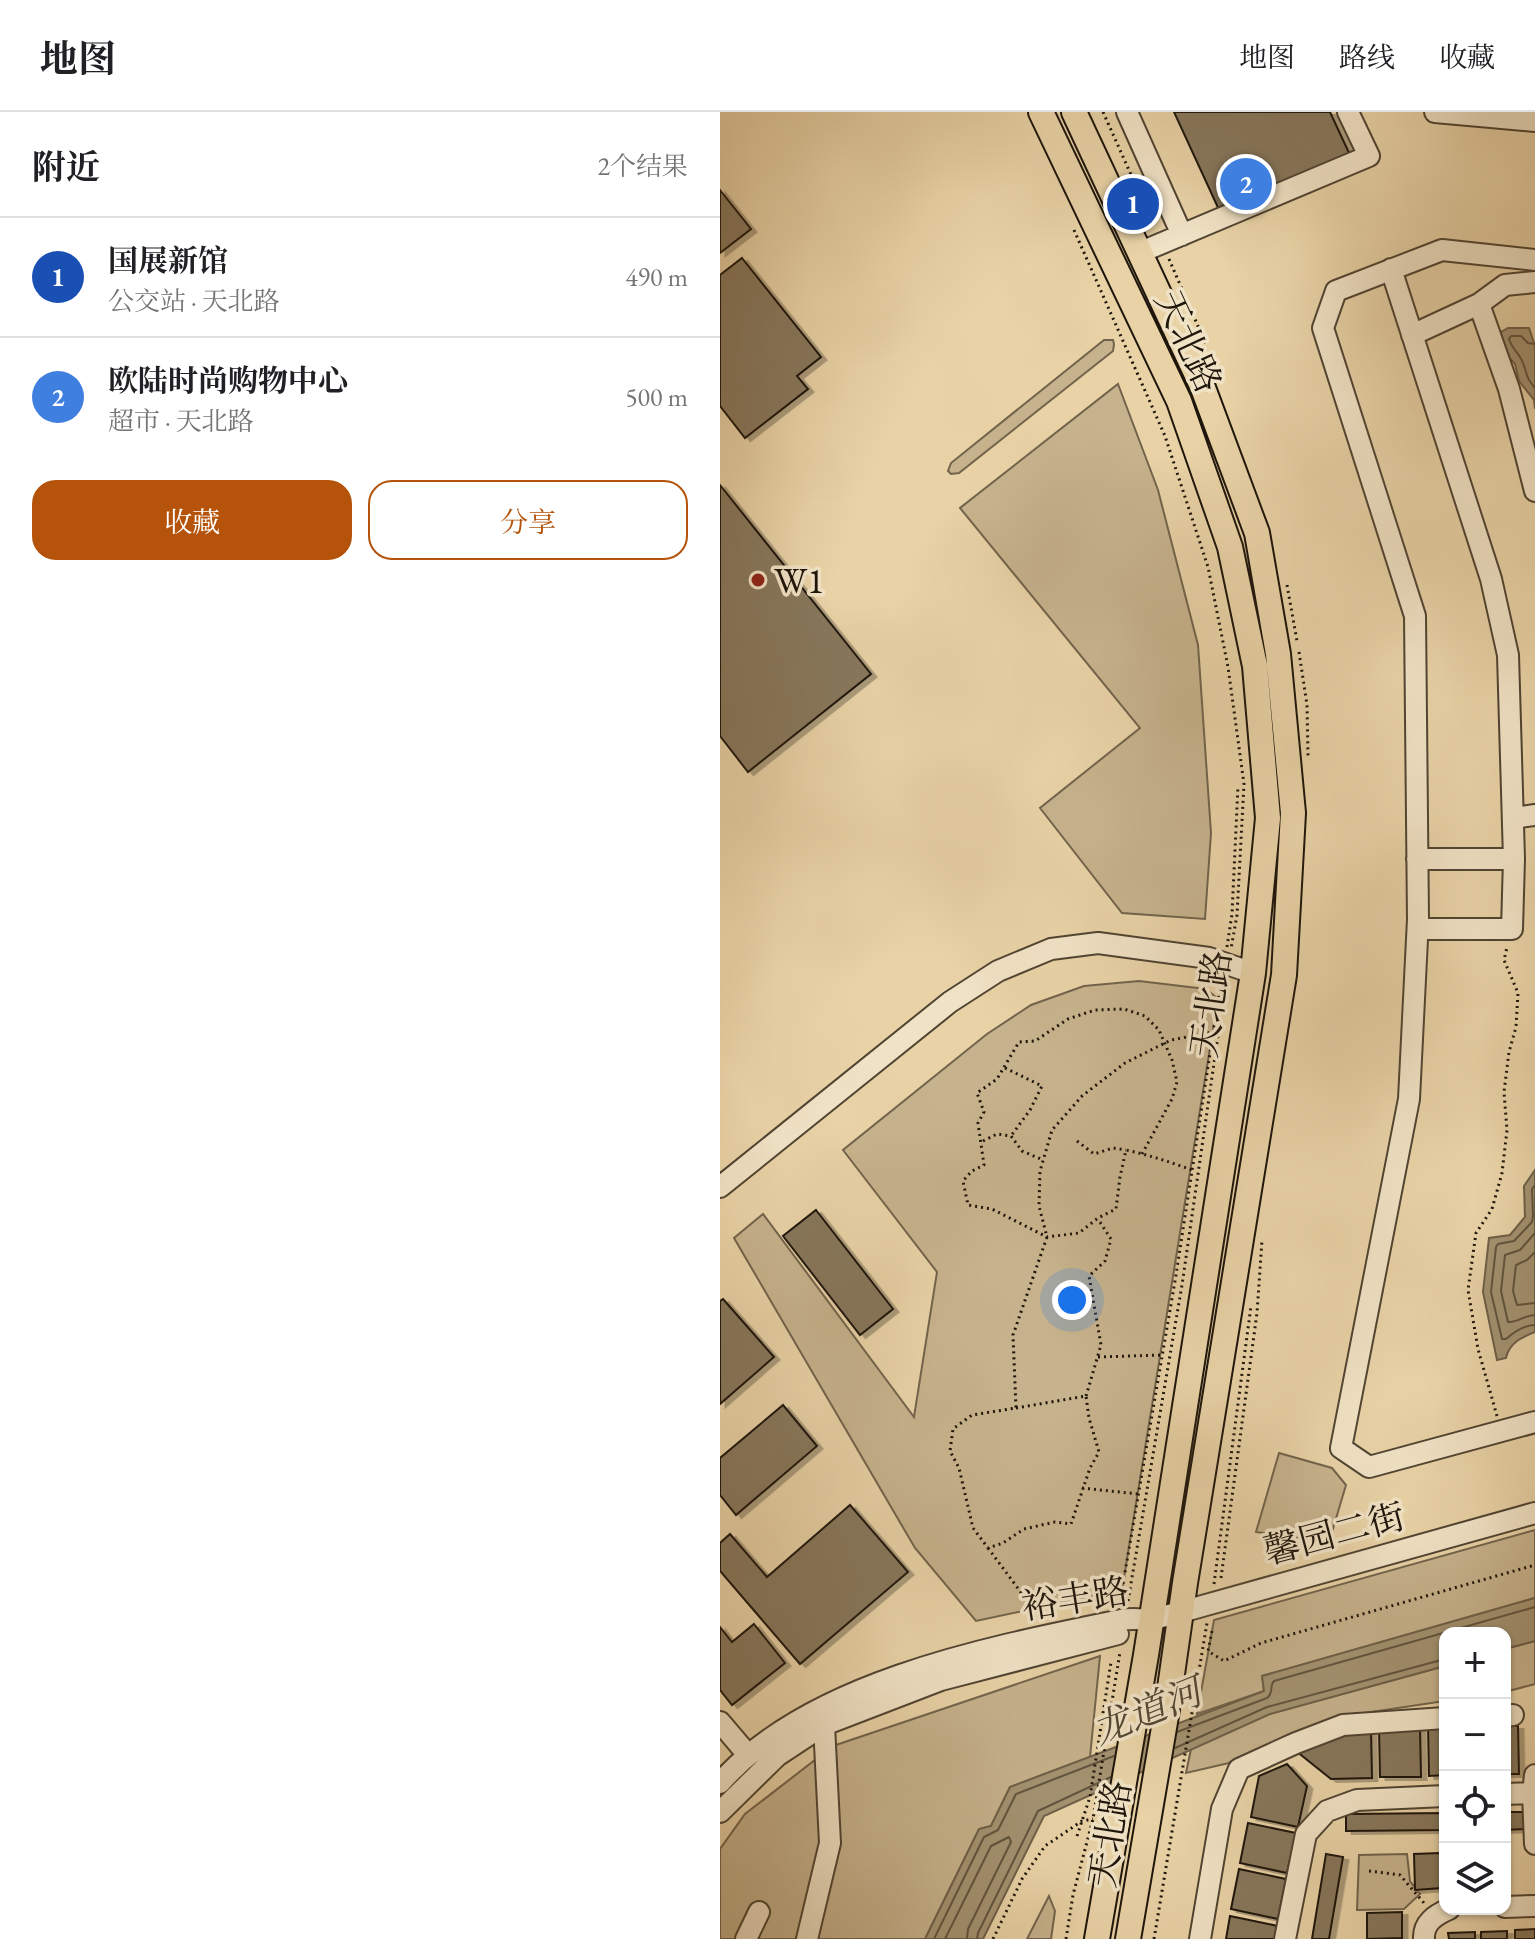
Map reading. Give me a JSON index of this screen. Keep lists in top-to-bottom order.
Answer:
{
  "streets": {
    "main road": ["天北路"],
    "street": ["馨园二街", "裕丰路"]
  },
  "crossings": [
    ["天北路", "馨园二街"],
    ["天北路", "裕丰路"],
    ["馨园二街", "裕丰路"]
  ],
  "water": ["龙道河"],
  "places": ["W1"],
  "page": {
    "header": "地图",
    "nav": ["地图", "路线", "收藏"],
    "heading": ["附近", "2个结果"],
    "pins": ["2", "1"],
    "list": [
      {
        "mark": "1",
        "name": "国展新馆",
        "note": "公交站 · 天北路",
        "value": "490 m"
      },
      {
        "mark": "2",
        "name": "欧陆时尚购物中心",
        "note": "超市 · 天北路",
        "value": "500 m"
      }
    ],
    "buttons": ["收藏", "分享"],
    "map_buttons": ["+", "−"]
  }
}
